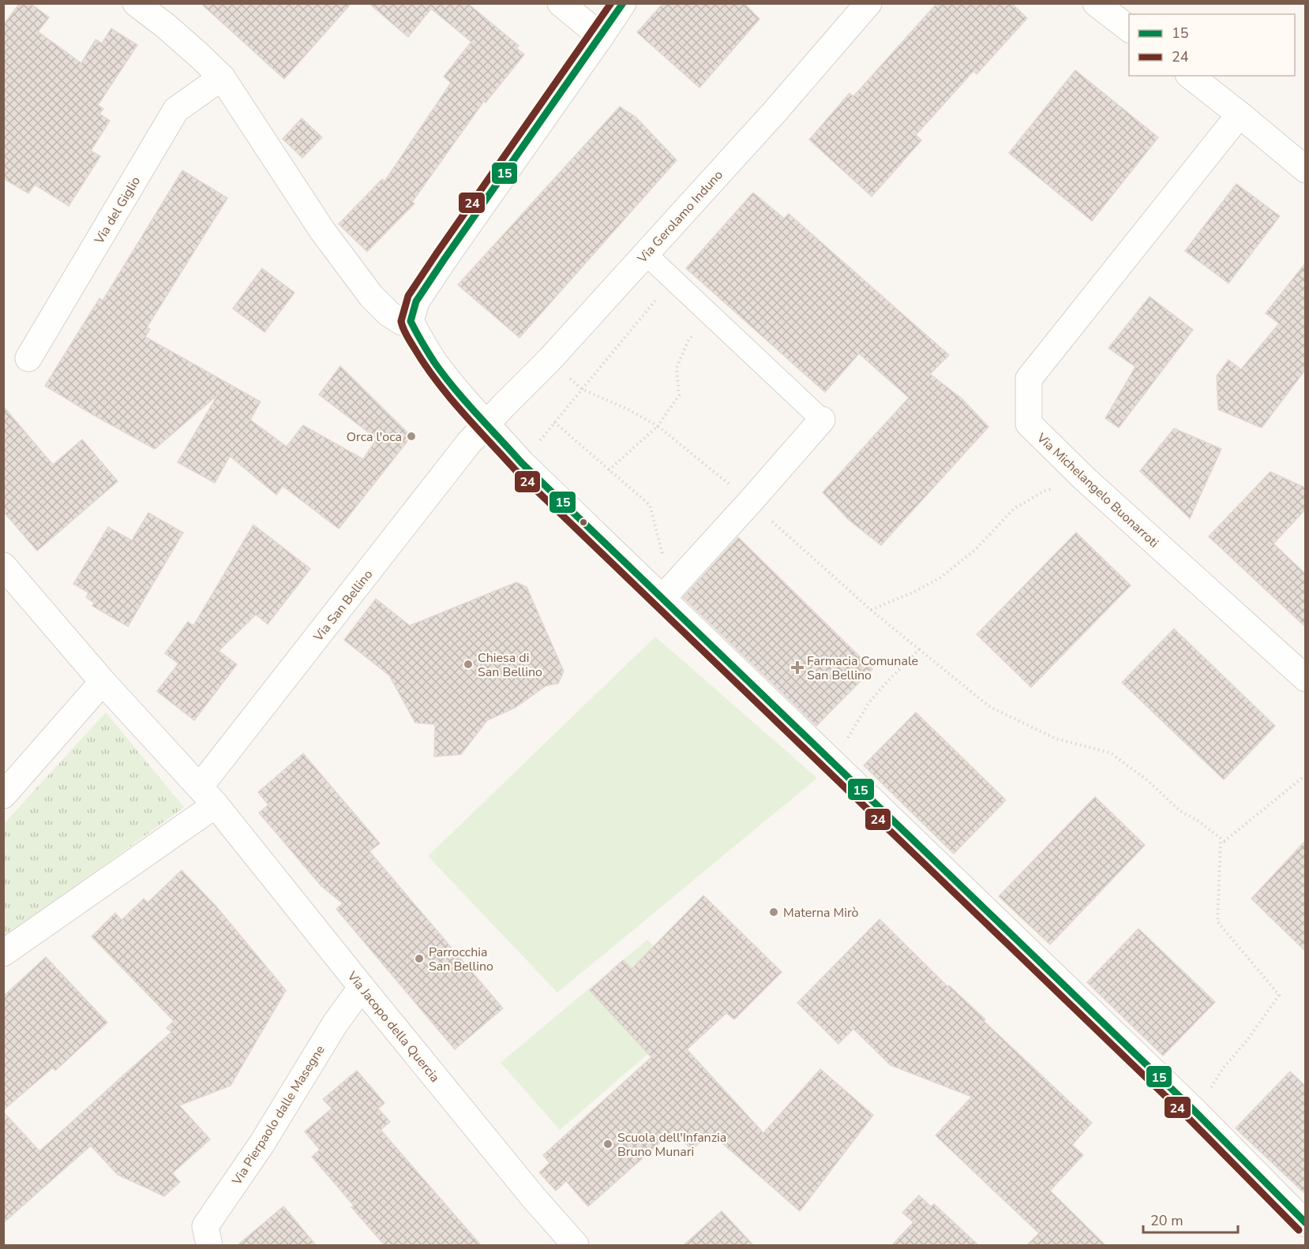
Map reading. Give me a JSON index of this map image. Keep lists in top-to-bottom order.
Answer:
{
  "streets": {
    "street": [
      "Via del Giglio",
      "Via Gerolamo Induno",
      "Via Michelangelo Buonarroti",
      "Via San Bellino",
      "Via Jacopo della Quercia",
      "Via Pierpaolo dalle Masegne"
    ]
  },
  "crossings": [
    ["Via Gerolamo Induno", "Via San Bellino"],
    ["Via San Bellino", "Via Jacopo della Quercia"],
    ["Via Jacopo della Quercia", "Via Pierpaolo dalle Masegne"]
  ],
  "places": {
    "other": [
      "Orca l'oca",
      "Chiesa di San Bellino",
      "Materna Mirò",
      "Parrocchia San Bellino",
      "Scuola dell'Infanzia Bruno Munari"
    ],
    "health": ["Farmacia Comunale San Bellino"]
  },
  "lines": ["transit line 15", "transit line 24"],
  "legend": ["15", "24"],
  "scale_bar": "20 m"
}
